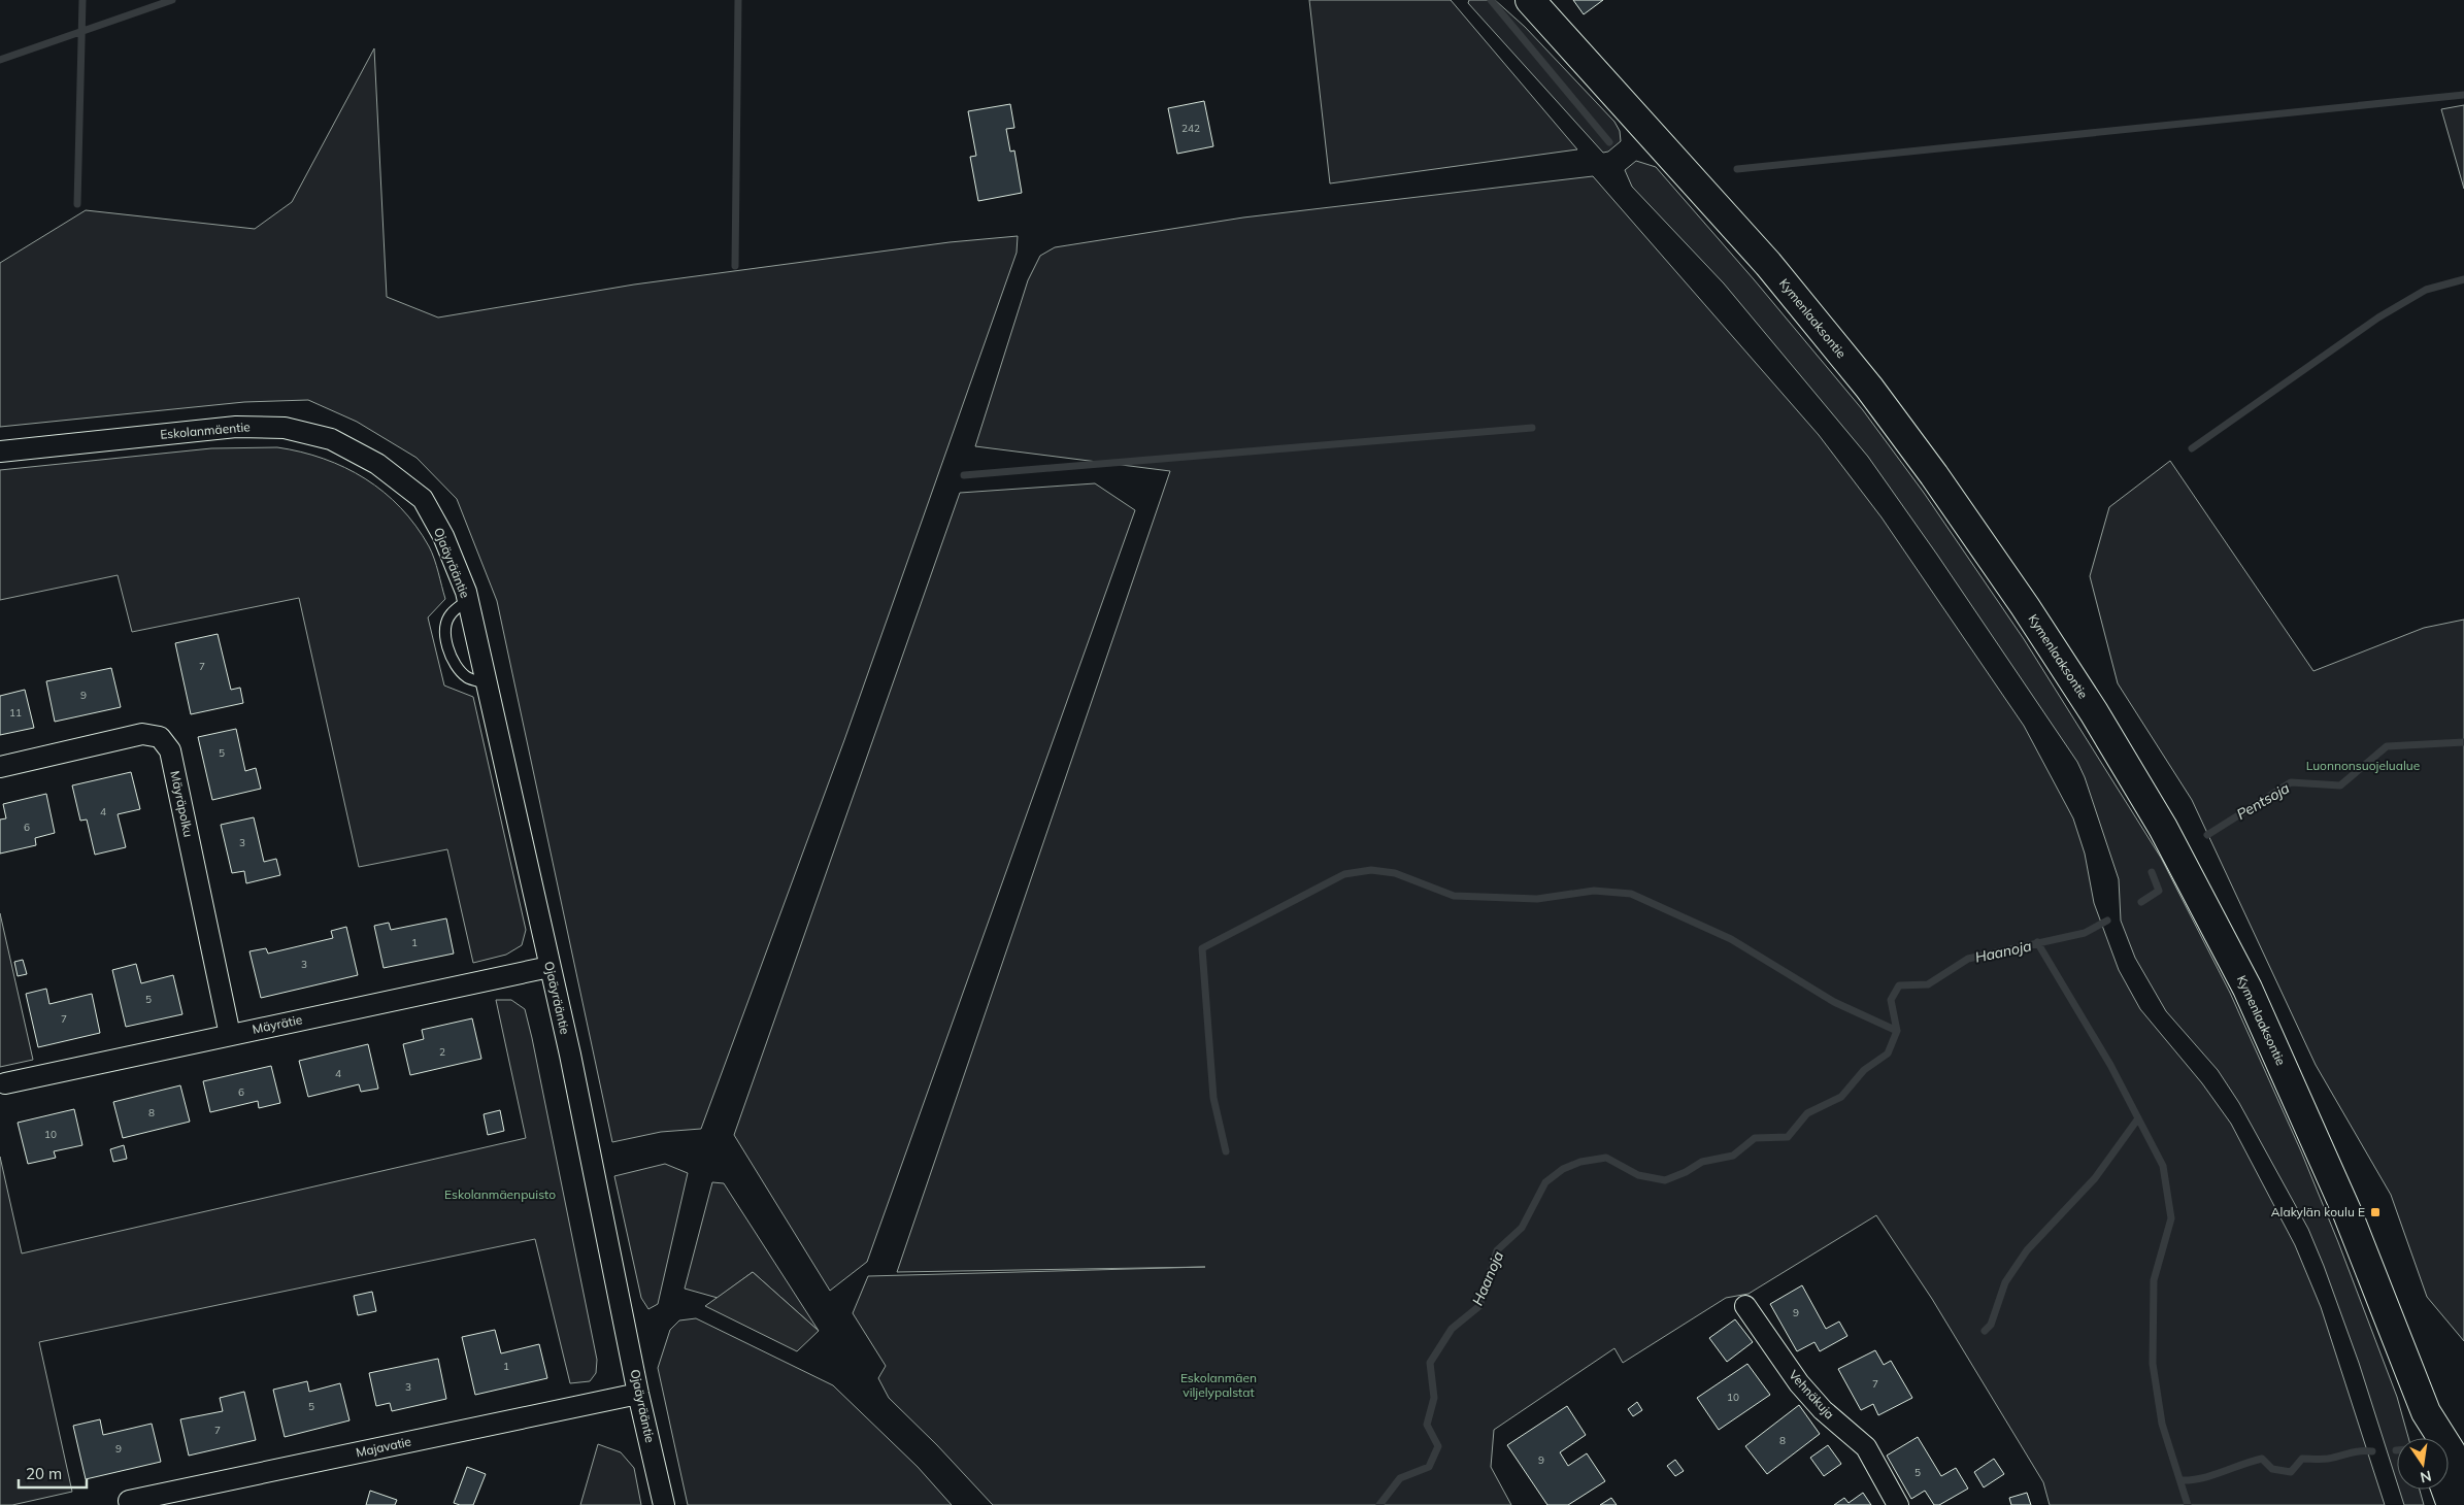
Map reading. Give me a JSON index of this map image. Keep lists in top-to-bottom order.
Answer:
{
  "streets": {
    "main road": ["Kymenlaaksontie"],
    "street": [
      "Eskolanmäentie",
      "Ojaäyrääntie",
      "Mäyräpolku",
      "Mäyrätie",
      "Vehnäkuja",
      "Majavatie"
    ]
  },
  "crossings": [
    ["Eskolanmäentie", "Ojaäyrääntie"],
    ["Ojaäyrääntie", "Mäyrätie"],
    ["Ojaäyrääntie", "Majavatie"],
    ["Mäyräpolku", "Mäyrätie"]
  ],
  "water": ["Pentsoja", "Haanoja"],
  "parks": ["Luonnonsuojelualue", "Eskolanmäenpuisto", "Eskolanmäen viljelypalstat"],
  "places": {
    "transit": ["Alakylän koulu E"]
  },
  "house_numbers": [
    "242",
    "7",
    "9",
    "11",
    "5",
    "4",
    "6",
    "3",
    "1",
    "3",
    "5",
    "7",
    "2",
    "4",
    "6",
    "8",
    "10",
    "9",
    "1",
    "7",
    "3",
    "10",
    "5",
    "7",
    "8",
    "9",
    "9",
    "5"
  ],
  "scale_bar": "20 m",
  "north": "bottom"
}
